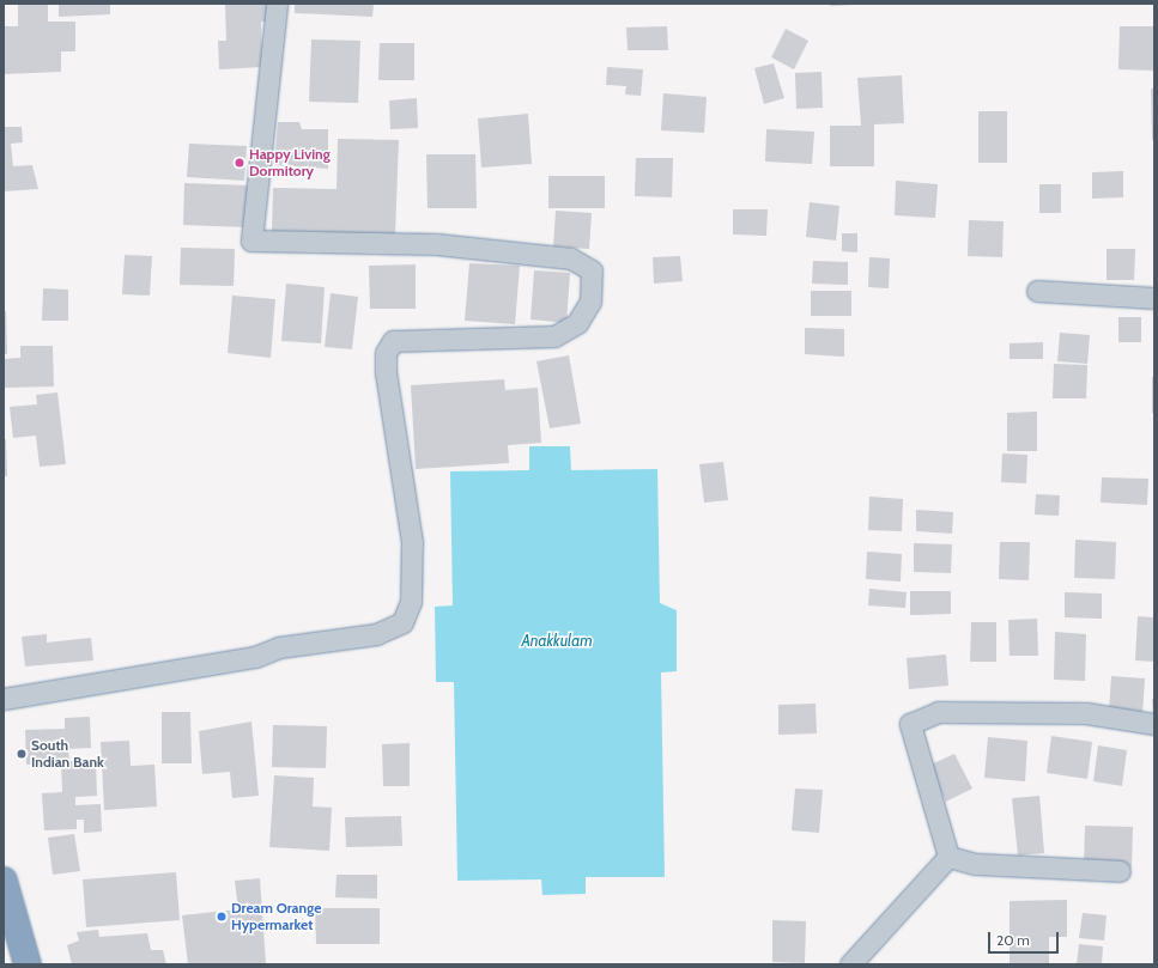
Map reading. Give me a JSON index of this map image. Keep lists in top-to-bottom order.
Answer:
{
  "water": ["Anakkulam"],
  "places": ["Happy Living Dormitory", "South Indian Bank", "Dream Orange Hypermarket"],
  "scale_bar": "20 m"
}
